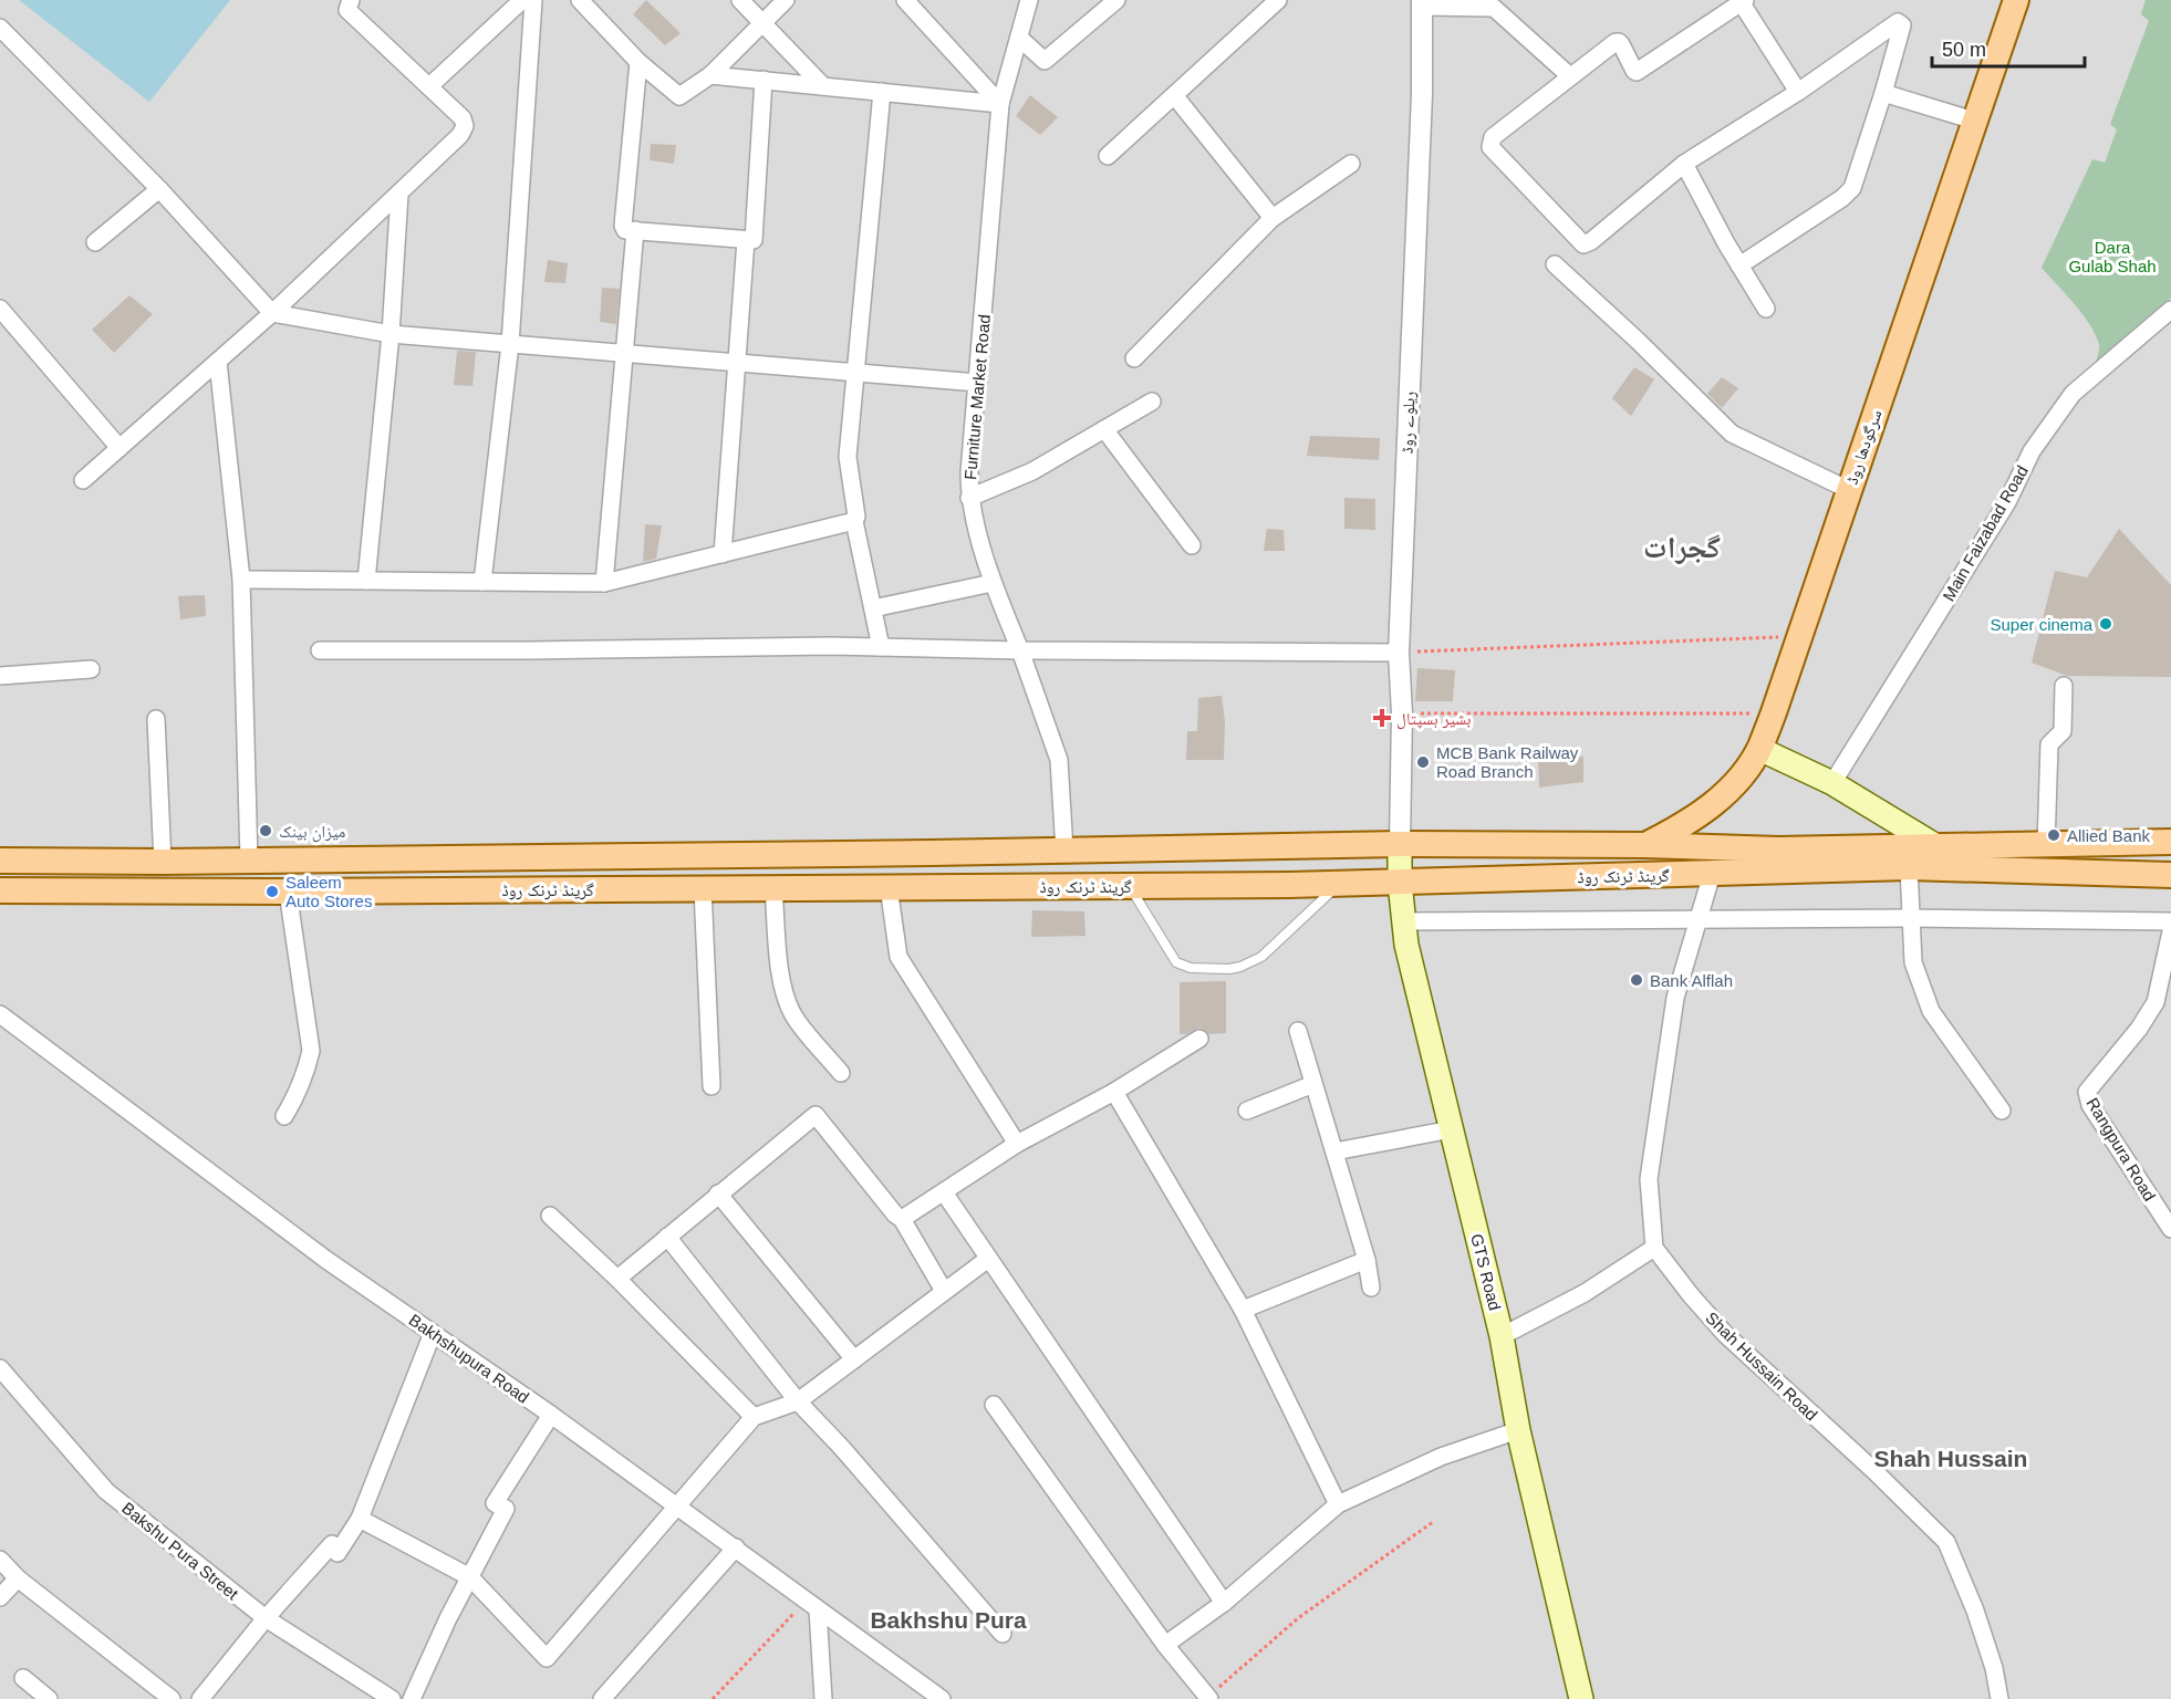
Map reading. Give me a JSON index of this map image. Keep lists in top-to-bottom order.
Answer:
{
  "streets": {
    "main road": ["سرگودھا روڈ", "گرینڈ ٹرنک روڈ", "GTS Road"],
    "street": [
      "Furniture Market Road",
      "ریلوے روڈ",
      "Main Faizabad Road",
      "Rangpura Road",
      "Bakhshupura Road",
      "Shah Hussain Road",
      "Bakshu Pura Street"
    ]
  },
  "crossings": [
    ["Furniture Market Road", "گرینڈ ٹرنک روڈ"],
    ["ریلوے روڈ", "گرینڈ ٹرنک روڈ"],
    ["ریلوے روڈ", "GTS Road"],
    ["سرگودھا روڈ", "گرینڈ ٹرنک روڈ"],
    ["گرینڈ ٹرنک روڈ", "GTS Road"]
  ],
  "districts": ["گجرات", "Shah Hussain", "Bakhshu Pura"],
  "parks": ["Dara Gulab Shah"],
  "places": {
    "other": [
      "Super cinema",
      "MCB Bank Railway Road Branch",
      "میزان بینک",
      "Allied Bank",
      "Saleem Auto Stores",
      "Bank Alflah"
    ],
    "health": ["بشیر ہسپتال"]
  },
  "scale_bar": "50 m"
}
